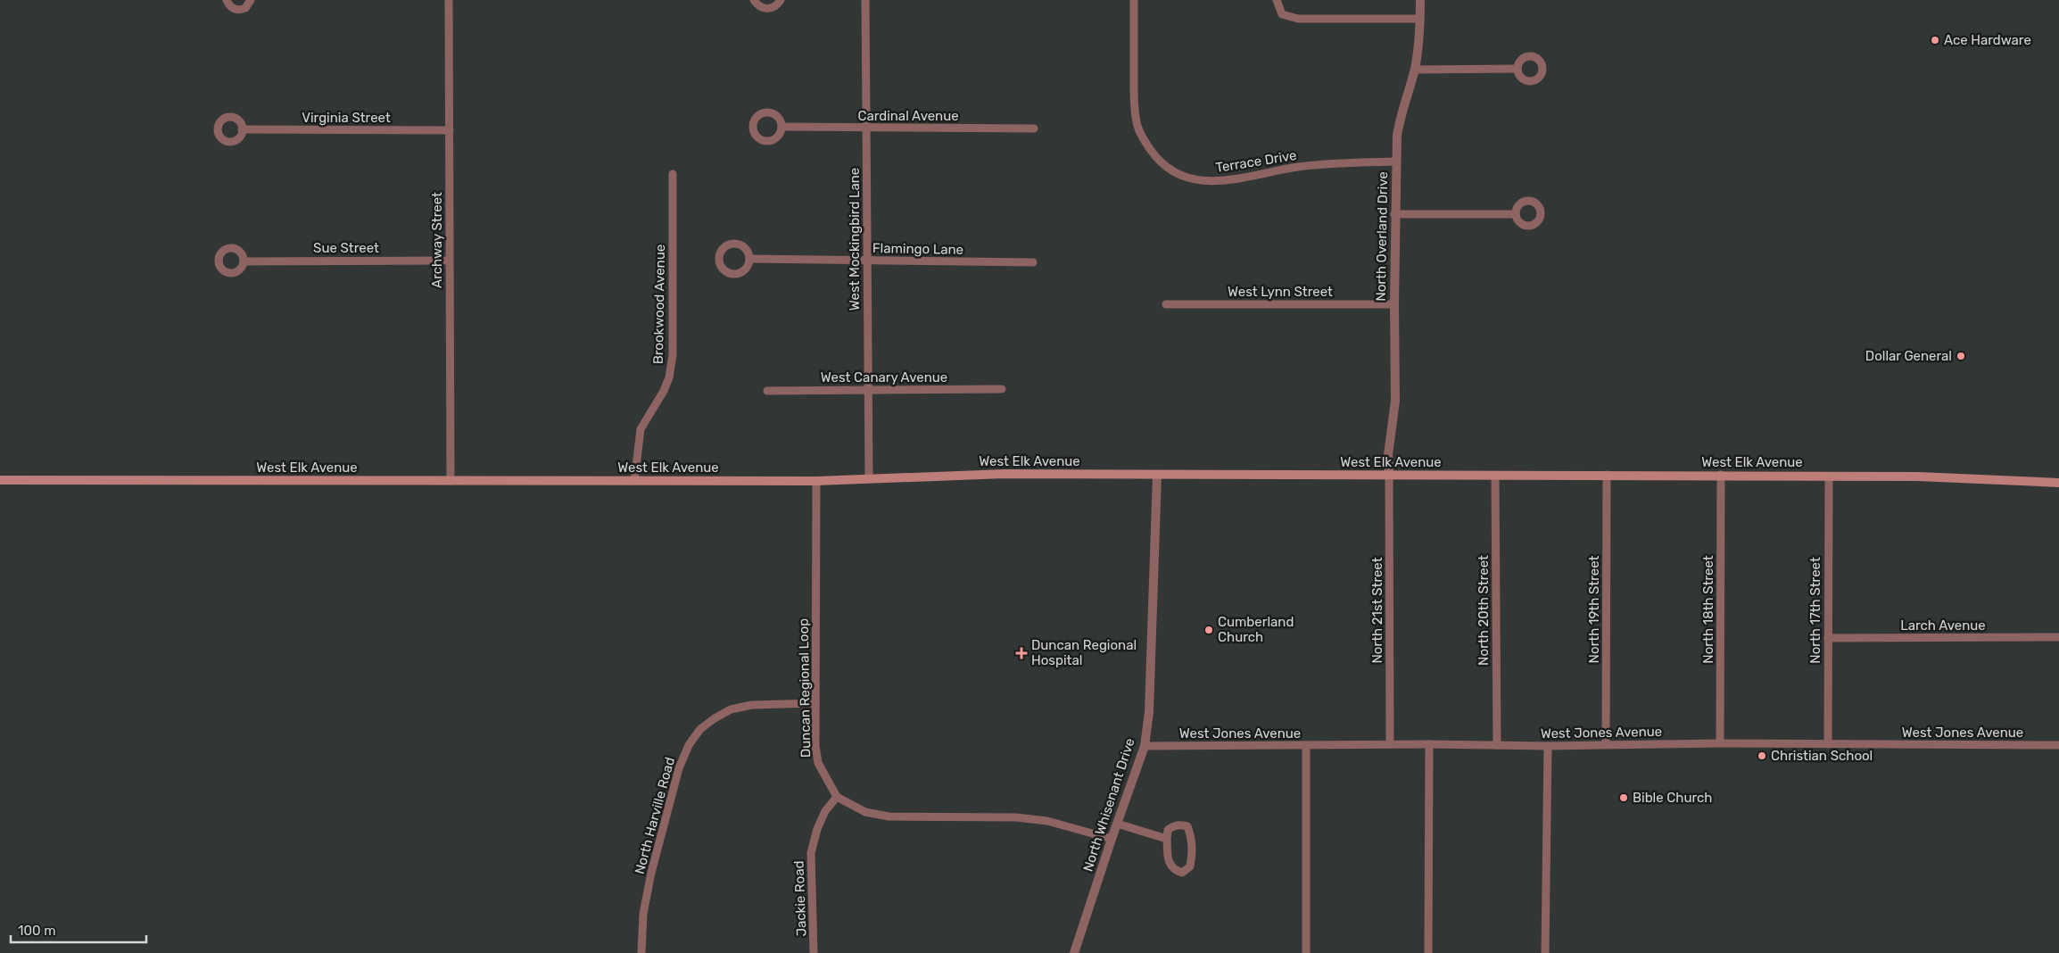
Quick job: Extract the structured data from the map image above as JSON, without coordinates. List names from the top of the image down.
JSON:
{
  "streets": {
    "main road": ["West Elk Avenue"],
    "street": [
      "Cardinal Avenue",
      "Virginia Street",
      "Terrace Drive",
      "North Overland Drive",
      "West Mockingbird Lane",
      "Archway Street",
      "Sue Street",
      "Flamingo Lane",
      "West Lynn Street",
      "Brookwood Avenue",
      "West Canary Avenue",
      "North 19th Street",
      "North 18th Street",
      "North 21st Street",
      "North 20th Street",
      "North 17th Street",
      "Larch Avenue",
      "Duncan Regional Loop",
      "West Jones Avenue",
      "North Whisenant Drive",
      "North Harville Road",
      "Jackie Road"
    ]
  },
  "crossings": [
    ["Cardinal Avenue", "West Mockingbird Lane"],
    ["Virginia Street", "Archway Street"],
    ["Terrace Drive", "North Overland Drive"],
    ["North Overland Drive", "West Lynn Street"],
    ["North Overland Drive", "West Elk Avenue"],
    ["North Overland Drive", "North 21st Street"],
    ["West Mockingbird Lane", "Flamingo Lane"],
    ["West Mockingbird Lane", "West Canary Avenue"],
    ["West Mockingbird Lane", "West Elk Avenue"],
    ["Archway Street", "Sue Street"],
    ["Archway Street", "West Elk Avenue"],
    ["Brookwood Avenue", "West Elk Avenue"],
    ["West Elk Avenue", "North 19th Street"],
    ["West Elk Avenue", "North 18th Street"],
    ["West Elk Avenue", "North 21st Street"],
    ["West Elk Avenue", "North 20th Street"],
    ["West Elk Avenue", "North 17th Street"],
    ["West Elk Avenue", "Duncan Regional Loop"],
    ["West Elk Avenue", "North Whisenant Drive"],
    ["North 19th Street", "West Jones Avenue"],
    ["North 18th Street", "West Jones Avenue"],
    ["North 21st Street", "West Jones Avenue"],
    ["North 20th Street", "West Jones Avenue"],
    ["North 17th Street", "Larch Avenue"],
    ["North 17th Street", "West Jones Avenue"],
    ["Duncan Regional Loop", "North Harville Road"],
    ["Duncan Regional Loop", "Jackie Road"],
    ["West Jones Avenue", "North Whisenant Drive"]
  ],
  "places": {
    "other": [
      "Ace Hardware",
      "Dollar General",
      "Cumberland Church",
      "Christian School",
      "Bible Church"
    ],
    "health": ["Duncan Regional Hospital"]
  },
  "scale_bar": "100 m"
}
